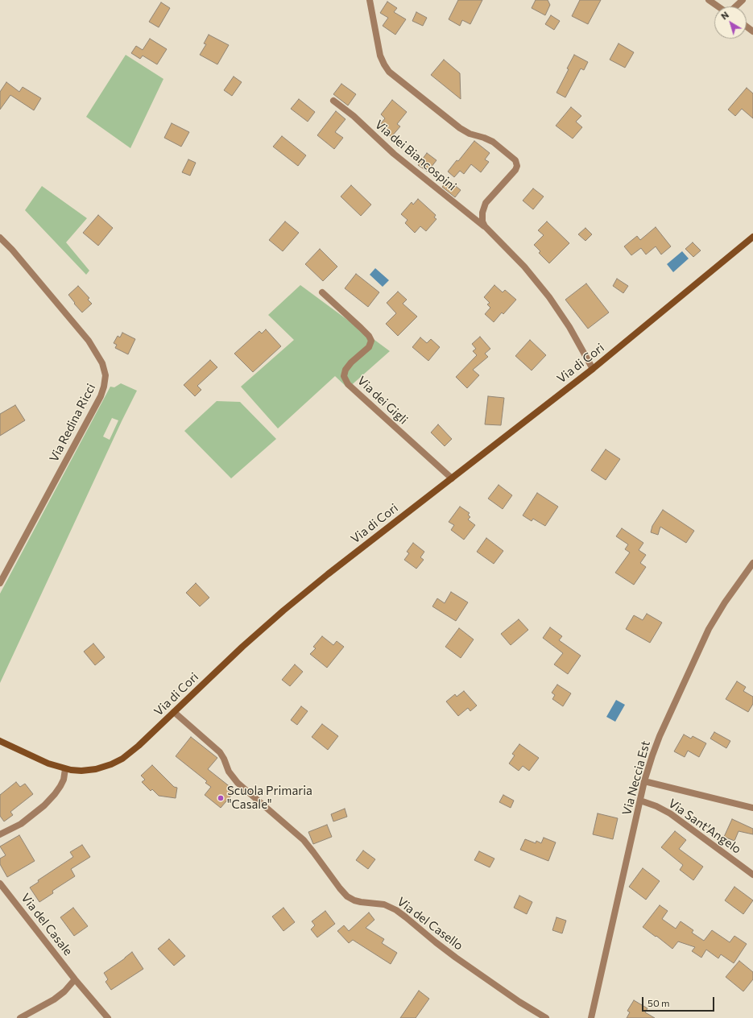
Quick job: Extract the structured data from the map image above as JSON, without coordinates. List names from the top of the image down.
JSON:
{
  "streets": {
    "main road": ["Via di Cori"],
    "street": [
      "Via dei Biancospini",
      "Via dei Gigli",
      "Via Redina Ricci",
      "Via Neccia Est",
      "Via Sant'Angelo",
      "Via del Casello",
      "Via del Casale"
    ]
  },
  "crossings": [
    ["Via dei Biancospini", "Via di Cori"],
    ["Via di Cori", "Via dei Gigli"],
    ["Via di Cori", "Via del Casello"],
    ["Via Neccia Est", "Via Sant'Angelo"]
  ],
  "places": ["Scuola Primaria \"Casale\""],
  "scale_bar": "50 m",
  "north": "top left"
}
